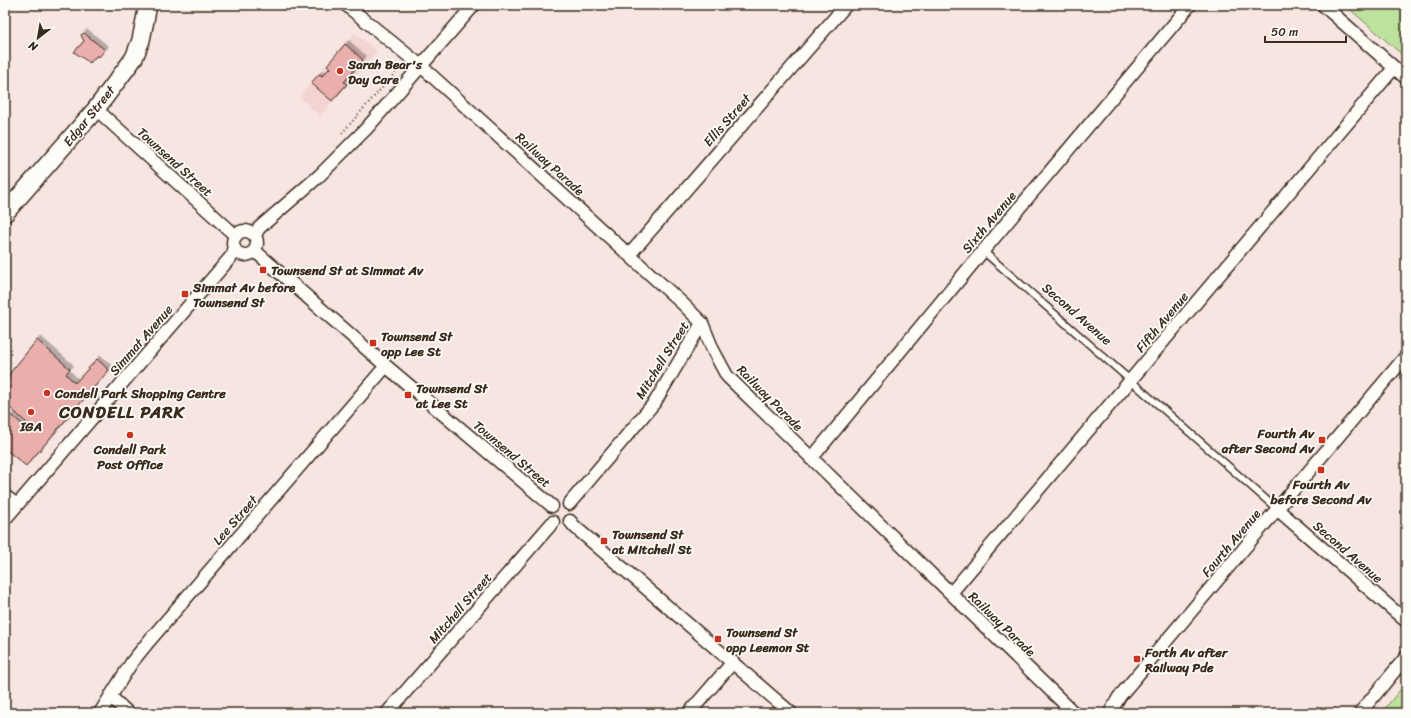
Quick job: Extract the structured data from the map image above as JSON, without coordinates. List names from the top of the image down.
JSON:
{
  "streets": {
    "main road": ["Edgar Street"],
    "street": [
      "Ellis Street",
      "Townsend Street",
      "Railway Parade",
      "Sixth Avenue",
      "Second Avenue",
      "Fifth Avenue",
      "Simmat Avenue",
      "Mitchell Street",
      "Lee Street",
      "Fourth Avenue"
    ]
  },
  "crossings": [
    ["Edgar Street", "Townsend Street"],
    ["Ellis Street", "Railway Parade"],
    ["Townsend Street", "Simmat Avenue"],
    ["Townsend Street", "Mitchell Street"],
    ["Townsend Street", "Lee Street"],
    ["Railway Parade", "Sixth Avenue"],
    ["Railway Parade", "Fifth Avenue"],
    ["Railway Parade", "Mitchell Street"],
    ["Sixth Avenue", "Second Avenue"],
    ["Second Avenue", "Fifth Avenue"],
    ["Second Avenue", "Fourth Avenue"]
  ],
  "districts": ["CONDELL PARK"],
  "places": {
    "other": [
      "Sarah Bear's Day Care",
      "Condell Park Shopping Centre",
      "IGA",
      "Condell Park Post Office"
    ],
    "transit": [
      "Townsend St at Simmat Av",
      "Simmat Av before Townsend St",
      "Townsend St opp Lee St",
      "Townsend St at Lee St",
      "Fourth Av after Second Av",
      "Fourth Av before Second Av",
      "Townsend St at Mitchell St",
      "Townsend St opp Leemon St",
      "Forth Av after Railway Pde"
    ]
  },
  "scale_bar": "50 m",
  "north": "bottom left"
}
